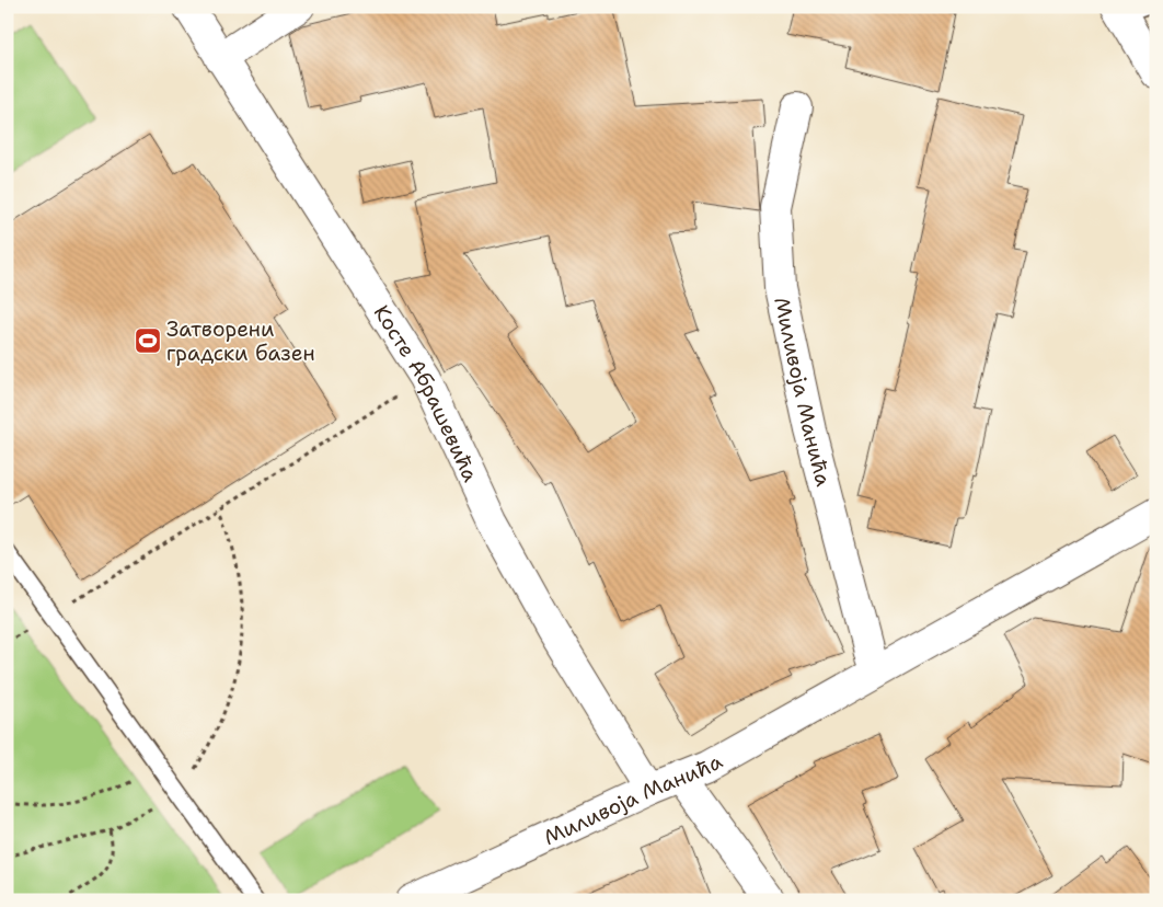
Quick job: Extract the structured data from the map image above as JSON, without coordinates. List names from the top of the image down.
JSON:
{
  "streets": {
    "street": ["Миливоја Манића", "Косте Абрашевића"]
  },
  "crossings": [
    ["Миливоја Манића", "Косте Абрашевића"]
  ],
  "places": {
    "sports": ["Затворени градски базен"]
  }
}
